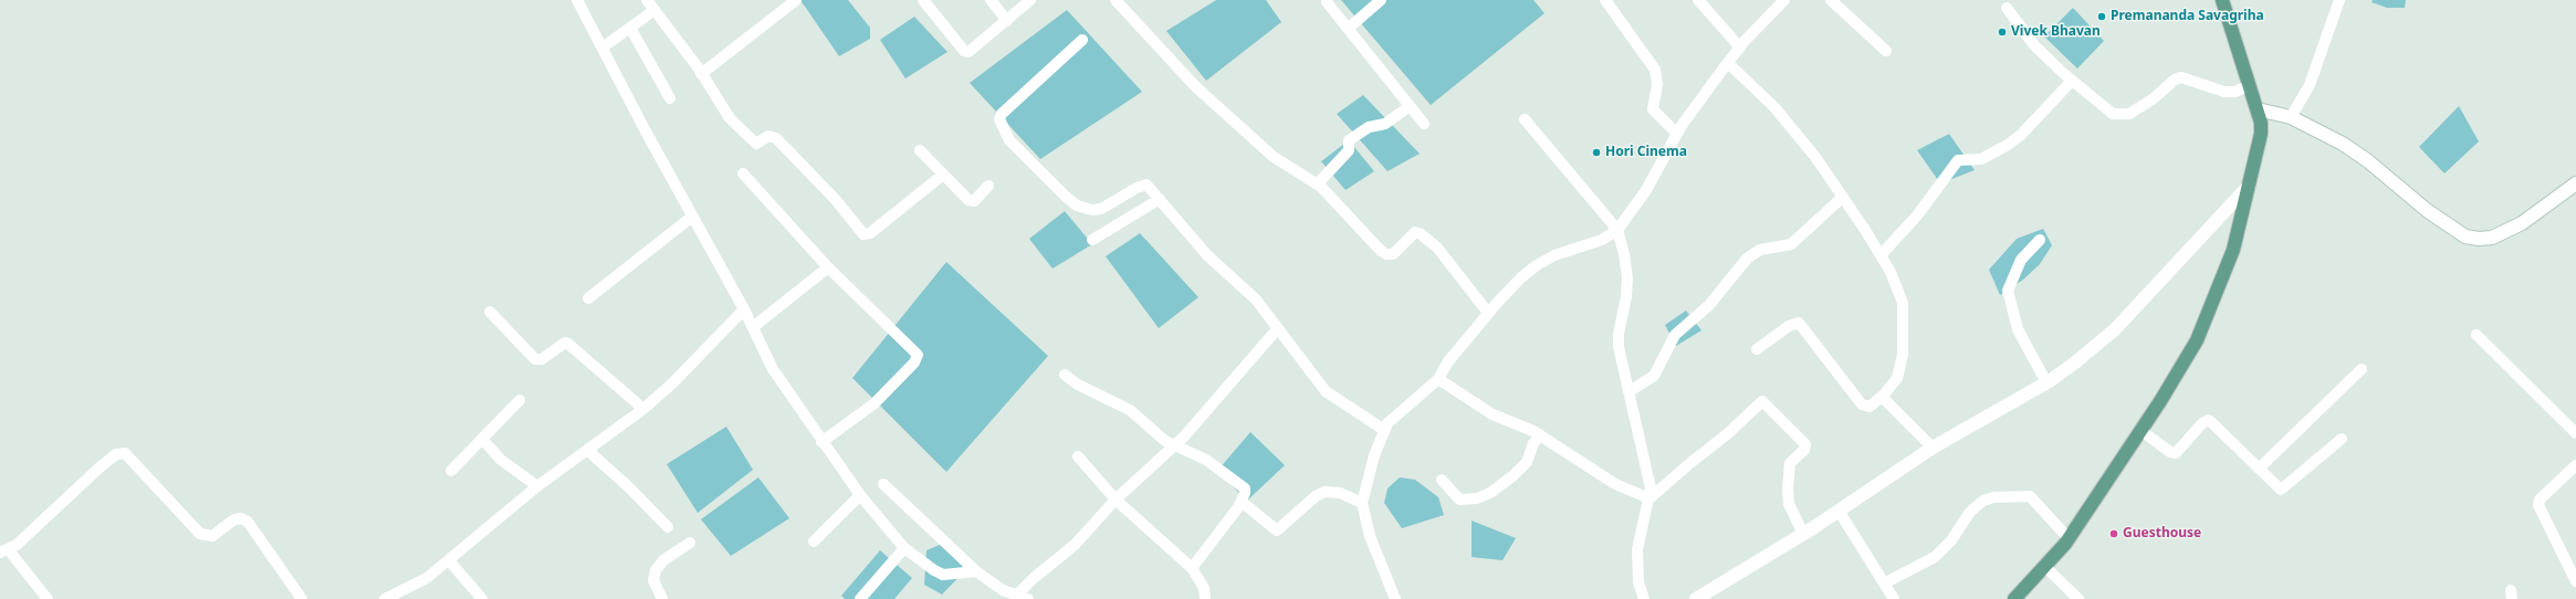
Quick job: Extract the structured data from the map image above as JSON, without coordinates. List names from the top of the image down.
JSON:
{
  "places": [
    "Premananda Savagriha",
    "Vivek Bhavan",
    "Hori Cinema",
    "Guesthouse"
  ]
}
